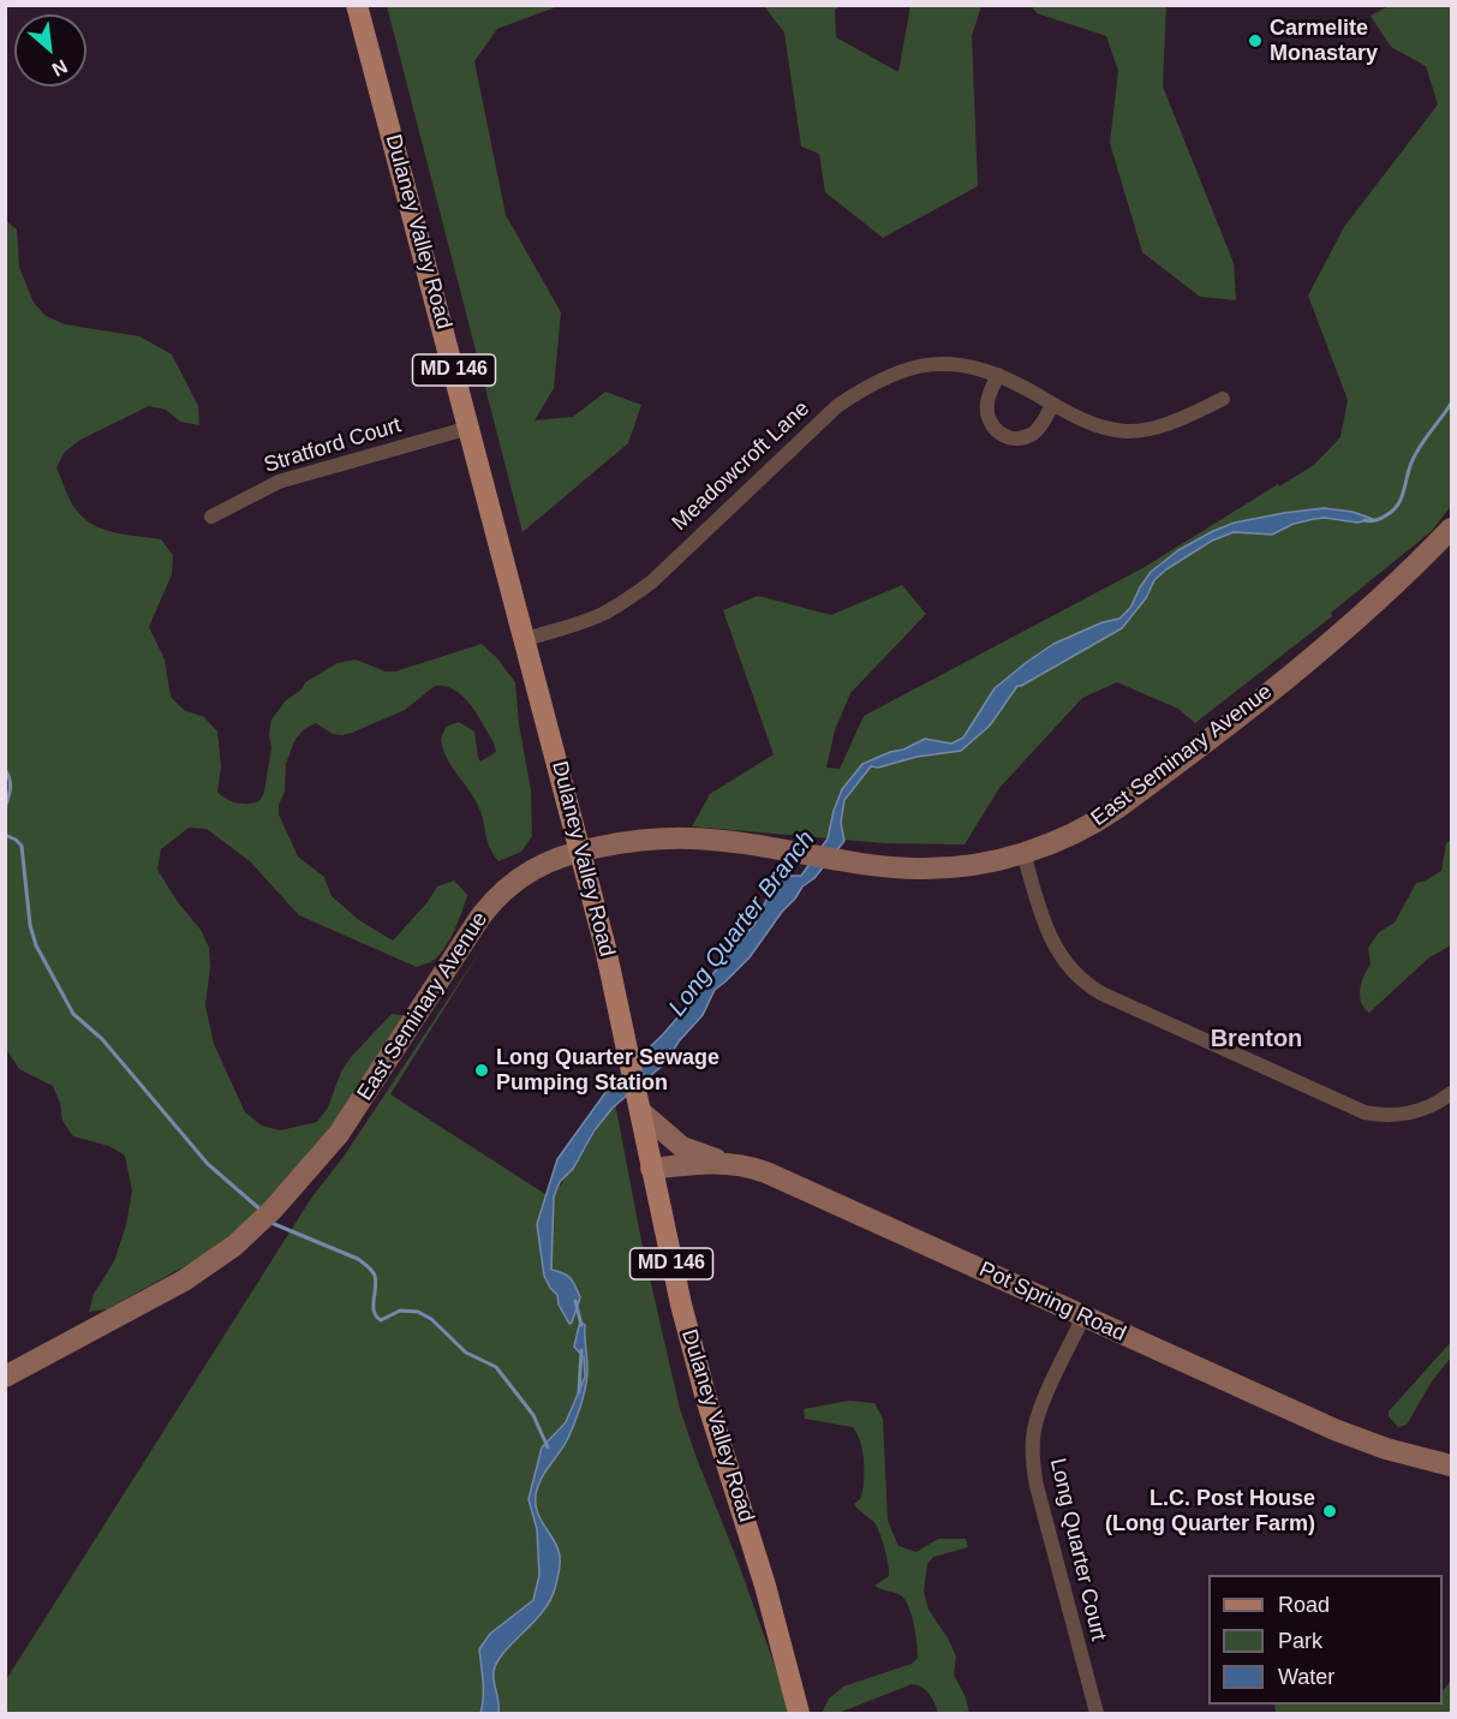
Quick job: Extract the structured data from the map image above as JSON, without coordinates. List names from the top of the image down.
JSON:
{
  "streets": {
    "main road": ["Dulaney Valley Road", "MD 146"],
    "street": [
      "Stratford Court",
      "Meadowcroft Lane",
      "East Seminary Avenue",
      "Pot Spring Road",
      "Long Quarter Court"
    ]
  },
  "crossings": [
    ["Dulaney Valley Road", "Stratford Court"],
    ["Dulaney Valley Road", "Meadowcroft Lane"],
    ["Dulaney Valley Road", "East Seminary Avenue"],
    ["Dulaney Valley Road", "Pot Spring Road"],
    ["Pot Spring Road", "Long Quarter Court"]
  ],
  "districts": ["Brenton"],
  "water": ["Long Quarter Branch"],
  "places": ["Carmelite Monastary", "Long Quarter Sewage Pumping Station", "L.C. Post House (Long Quarter Farm)"],
  "legend": ["Road", "Park", "Water"],
  "north": "bottom right"
}
